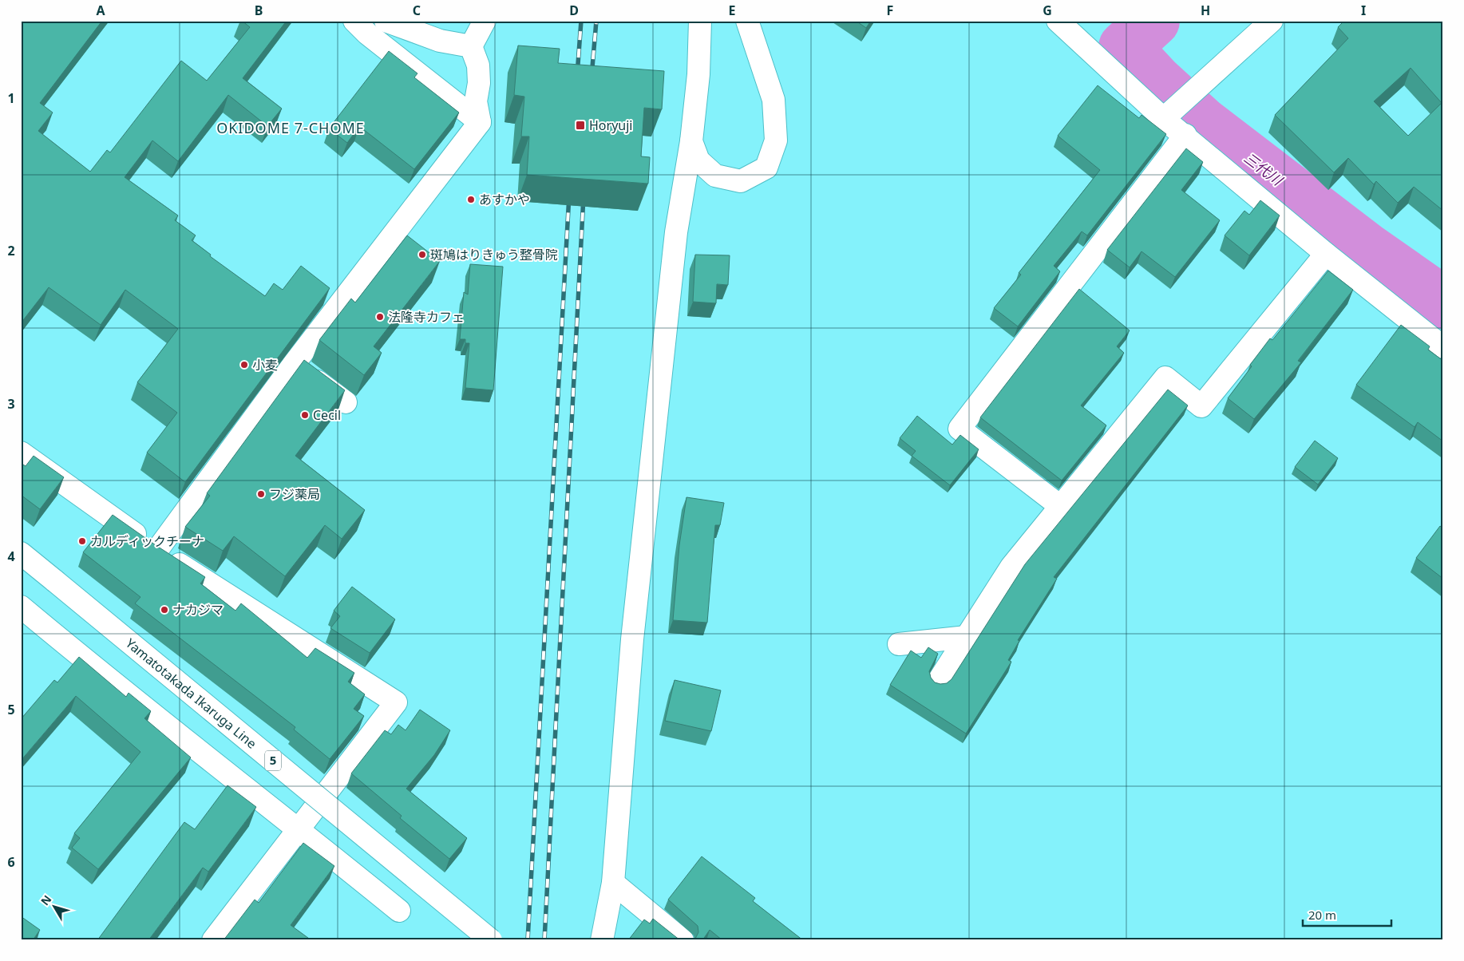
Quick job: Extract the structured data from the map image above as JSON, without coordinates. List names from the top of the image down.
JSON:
{
  "streets": {
    "street": ["Yamatotakada Ikaruga Line", "5"]
  },
  "districts": ["OKIDOME 7-CHOME"],
  "water": ["三代川"],
  "places": {
    "transit": ["Horyuji"],
    "other": [
      "あすかや",
      "斑鳩はりきゅう整骨院",
      "法隆寺カフェ",
      "小麦",
      "Cecil",
      "フジ薬局",
      "カルディックチーナ",
      "ナカジマ"
    ]
  },
  "scale_bar": "20 m",
  "north": "top left",
  "grid": {
    "columns": [
      "A",
      "B",
      "C",
      "D",
      "E",
      "F",
      "G",
      "H",
      "I"
    ],
    "rows": [
      "1",
      "2",
      "3",
      "4",
      "5",
      "6"
    ]
  }
}
